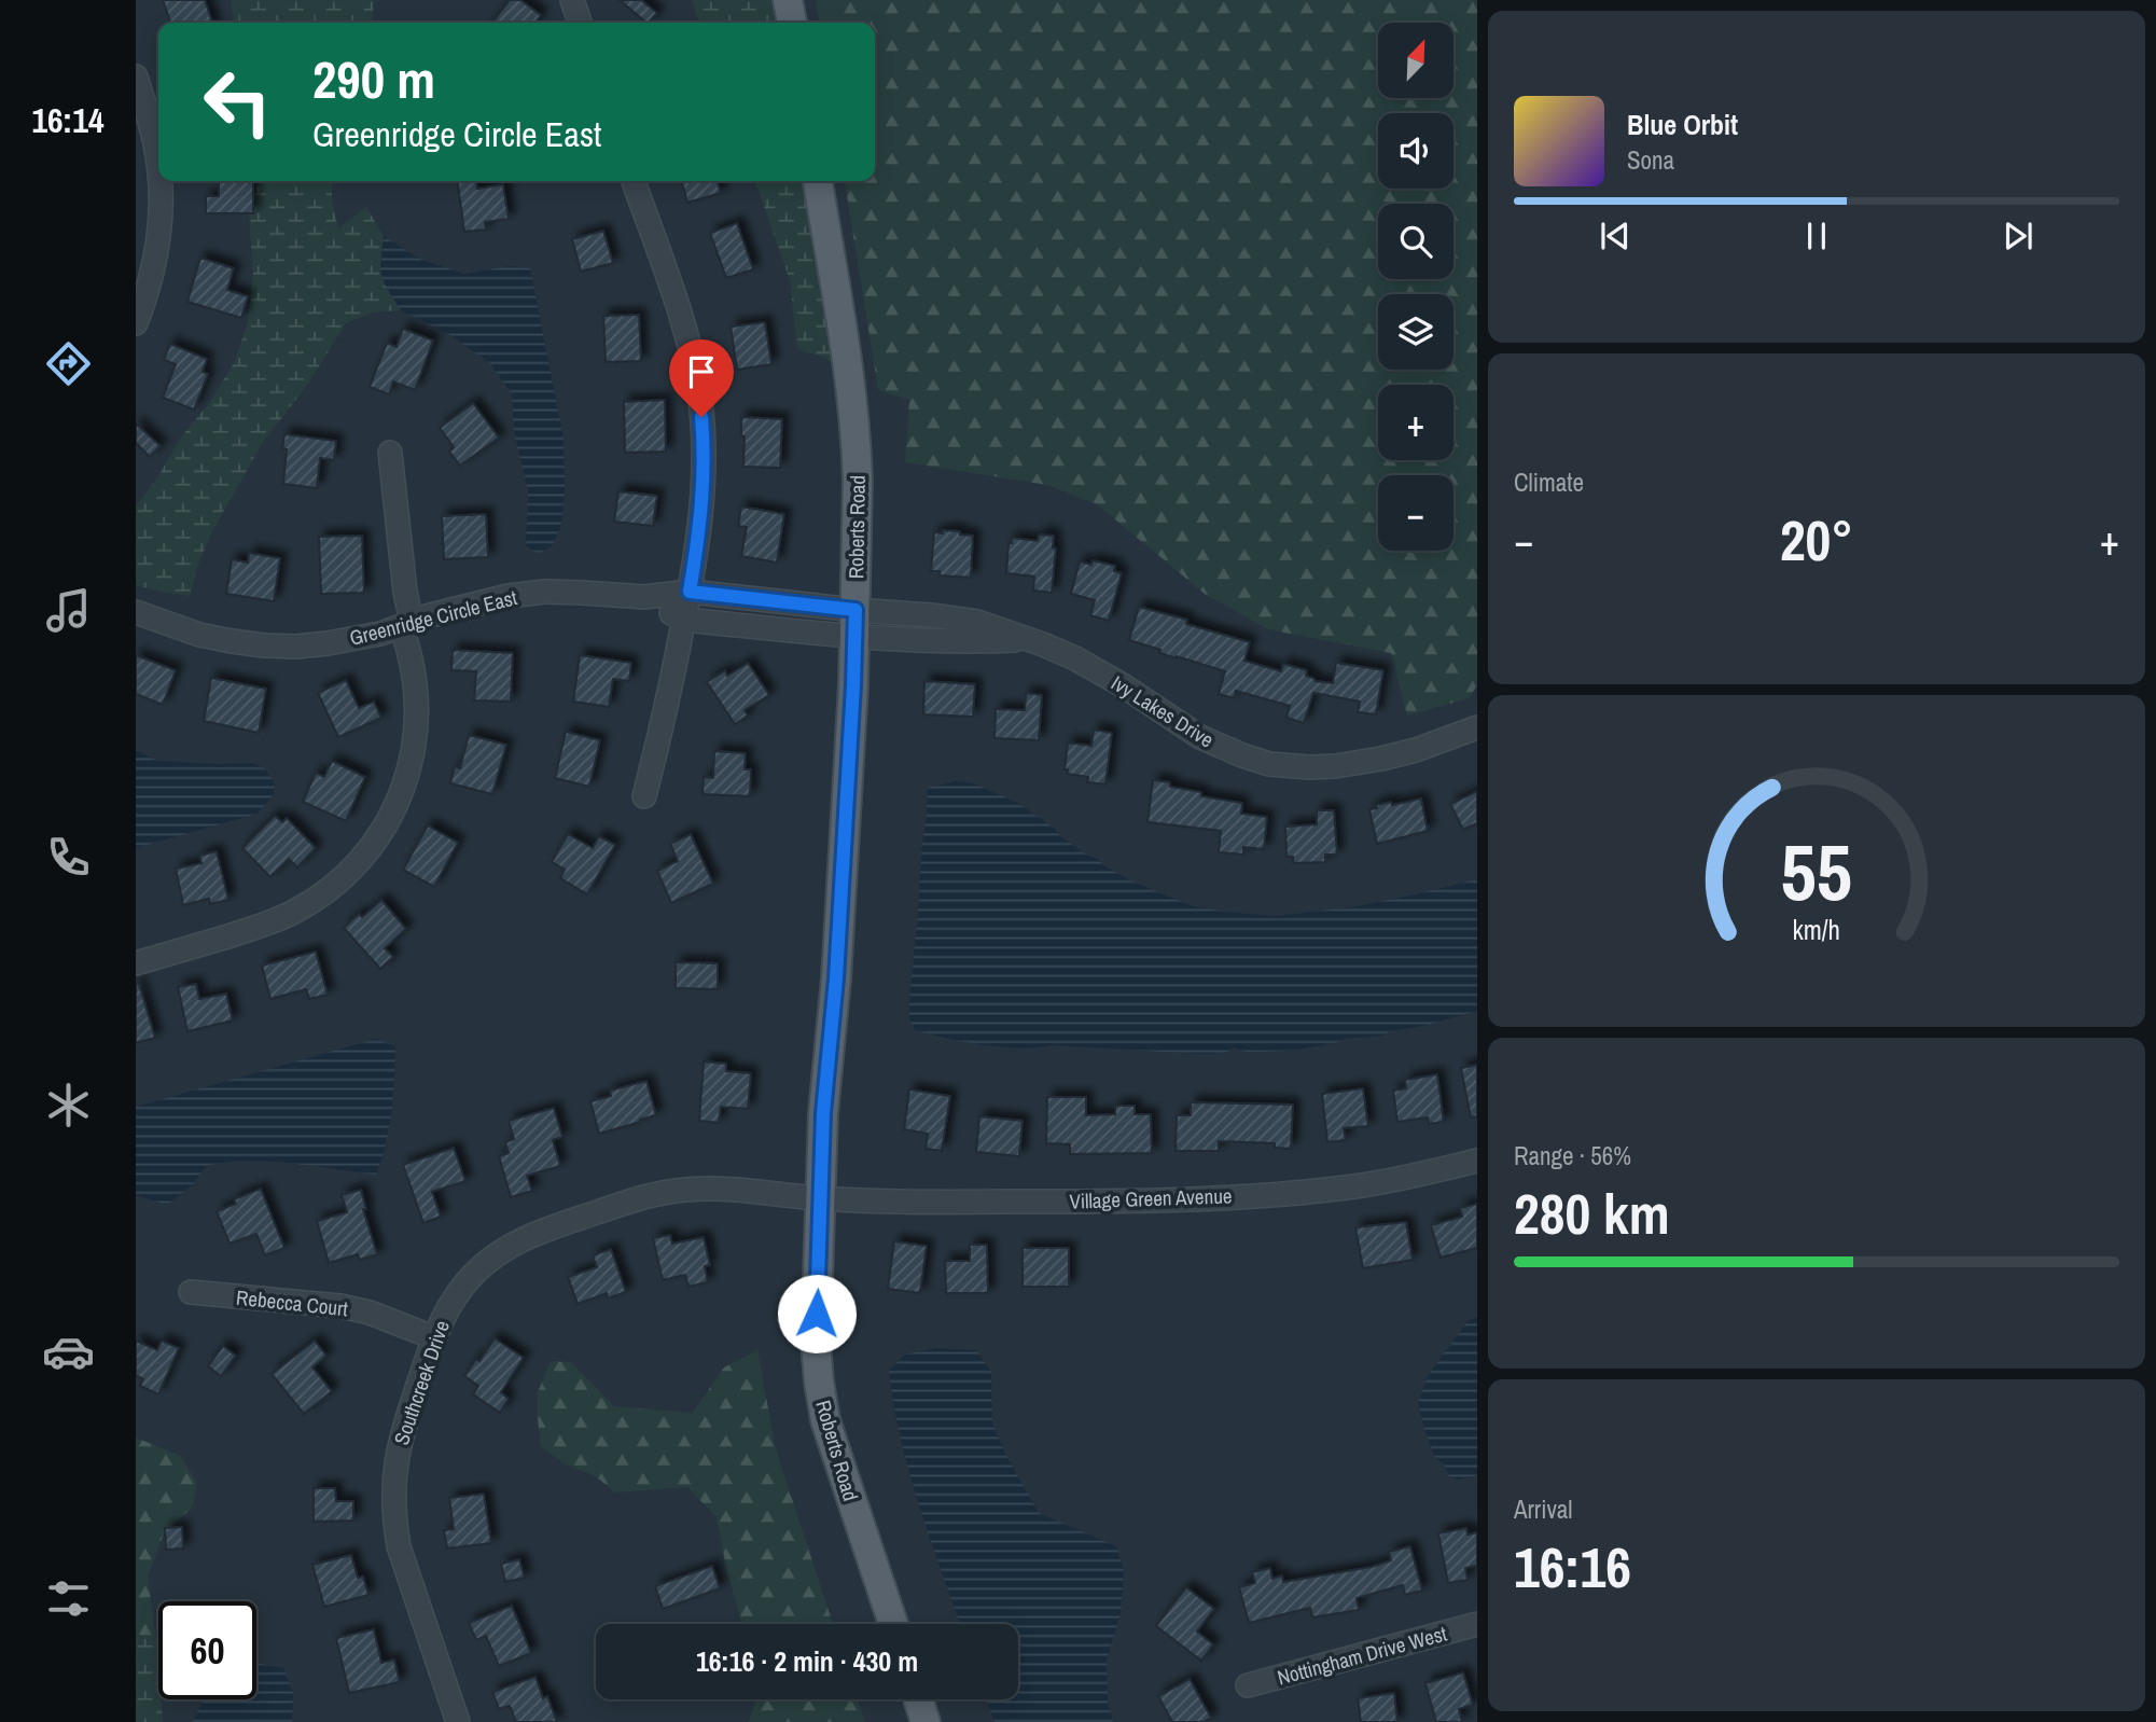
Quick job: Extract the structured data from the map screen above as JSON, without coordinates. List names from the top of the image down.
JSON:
{
  "streets": {
    "main road": ["Roberts Road"],
    "street": [
      "Greenridge Circle East",
      "Ivy Lakes Drive",
      "Village Green Avenue",
      "Rebecca Court",
      "Southcreek Drive",
      "Nottingham Drive West"
    ]
  },
  "crossings": [
    ["Roberts Road", "Greenridge Circle East"],
    ["Roberts Road", "Ivy Lakes Drive"],
    ["Roberts Road", "Village Green Avenue"],
    ["Roberts Road", "Southcreek Drive"],
    ["Greenridge Circle East", "Ivy Lakes Drive"],
    ["Village Green Avenue", "Southcreek Drive"],
    ["Rebecca Court", "Southcreek Drive"]
  ],
  "north": "top right",
  "page": {
    "tabs": "16:14",
    "map_buttons": ["+", "−"],
    "turn": ["290 m", "Greenridge Circle East"],
    "song": ["Blue Orbit", "Sona"],
    "tile": [
      "Climate",
      ["Range · 56%", "280 km"],
      ["Arrival", "16:16"]
    ],
    "heat": ["−", "20°", "+"],
    "limit": "60",
    "trip": "16:16 · 2 min · 430 m",
    "gauge": ["55", "km/h"]
  }
}
